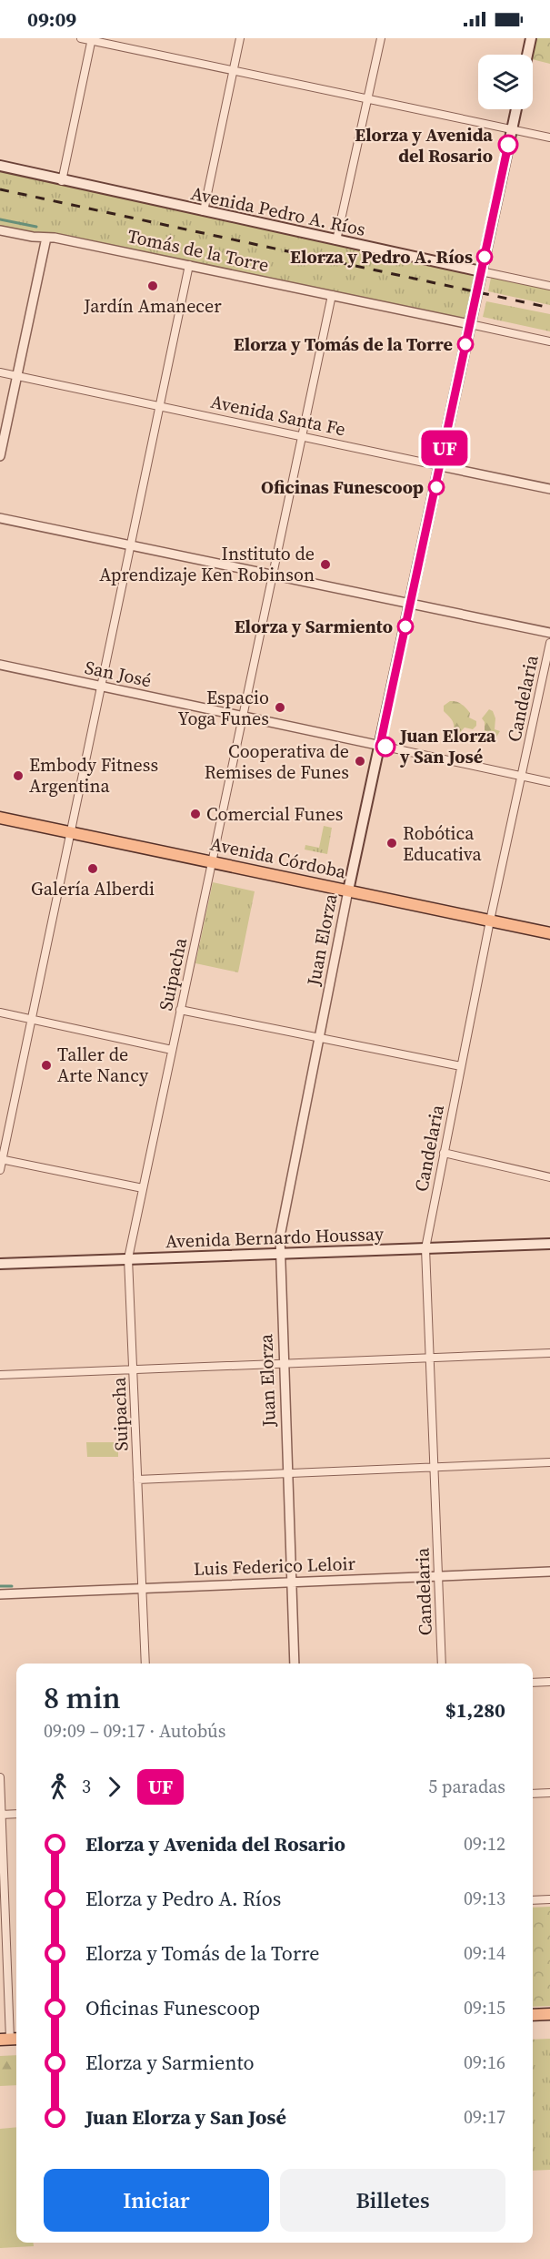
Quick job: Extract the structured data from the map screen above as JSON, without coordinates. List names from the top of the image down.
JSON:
{
  "streets": {
    "main road": [
      "Avenida Pedro A. Ríos",
      "Avenida Córdoba",
      "Juan Elorza",
      "Avenida Bernardo Houssay"
    ],
    "street": [
      "Tomás de la Torre",
      "Avenida Santa Fe",
      "San José",
      "Candelaria",
      "Suipacha",
      "Luis Federico Leloir"
    ]
  },
  "crossings": [
    ["Avenida Pedro A. Ríos", "Juan Elorza"],
    ["Tomás de la Torre", "Juan Elorza"],
    ["Tomás de la Torre", "Suipacha"],
    ["Avenida Santa Fe", "Juan Elorza"],
    ["Avenida Santa Fe", "Suipacha"],
    ["San José", "Candelaria"],
    ["San José", "Juan Elorza"],
    ["San José", "Suipacha"],
    ["Candelaria", "Avenida Córdoba"],
    ["Candelaria", "Avenida Bernardo Houssay"],
    ["Candelaria", "Luis Federico Leloir"],
    ["Avenida Córdoba", "Juan Elorza"],
    ["Avenida Córdoba", "Suipacha"],
    ["Juan Elorza", "Avenida Bernardo Houssay"],
    ["Juan Elorza", "Luis Federico Leloir"],
    ["Suipacha", "Avenida Bernardo Houssay"],
    ["Suipacha", "Luis Federico Leloir"]
  ],
  "places": [
    "Elorza y Avenida del Rosario",
    "Elorza y Pedro A. Ríos",
    "Jardín Amanecer",
    "Elorza y Tomás de la Torre",
    "Oficinas Funescoop",
    "Instituto de Aprendizaje Ken Robinson",
    "Elorza y Sarmiento",
    "Espacio Yoga Funes",
    "Juan Elorza y San José",
    "Cooperativa de Remises de Funes",
    "Embody Fitness Argentina",
    "Comercial Funes",
    "Robótica Educativa",
    "Galería Alberdi",
    "Taller de Arte Nancy"
  ],
  "lines": ["bus line UF"],
  "page": {
    "status": "09:09",
    "on_map": "UF",
    "heading": ["8 min", "09:09 – 09:17 · Autobús", "$1,280"],
    "legs": ["3", "UF", "5 paradas"],
    "list": [
      {
        "name": "Elorza y Avenida del Rosario",
        "value": "09:12"
      },
      {
        "name": "Elorza y Pedro A. Ríos",
        "value": "09:13"
      },
      {
        "name": "Elorza y Tomás de la Torre",
        "value": "09:14"
      },
      {
        "name": "Oficinas Funescoop",
        "value": "09:15"
      },
      {
        "name": "Elorza y Sarmiento",
        "value": "09:16"
      },
      {
        "name": "Juan Elorza y San José",
        "value": "09:17"
      }
    ],
    "buttons": ["Iniciar", "Billetes"]
  }
}
